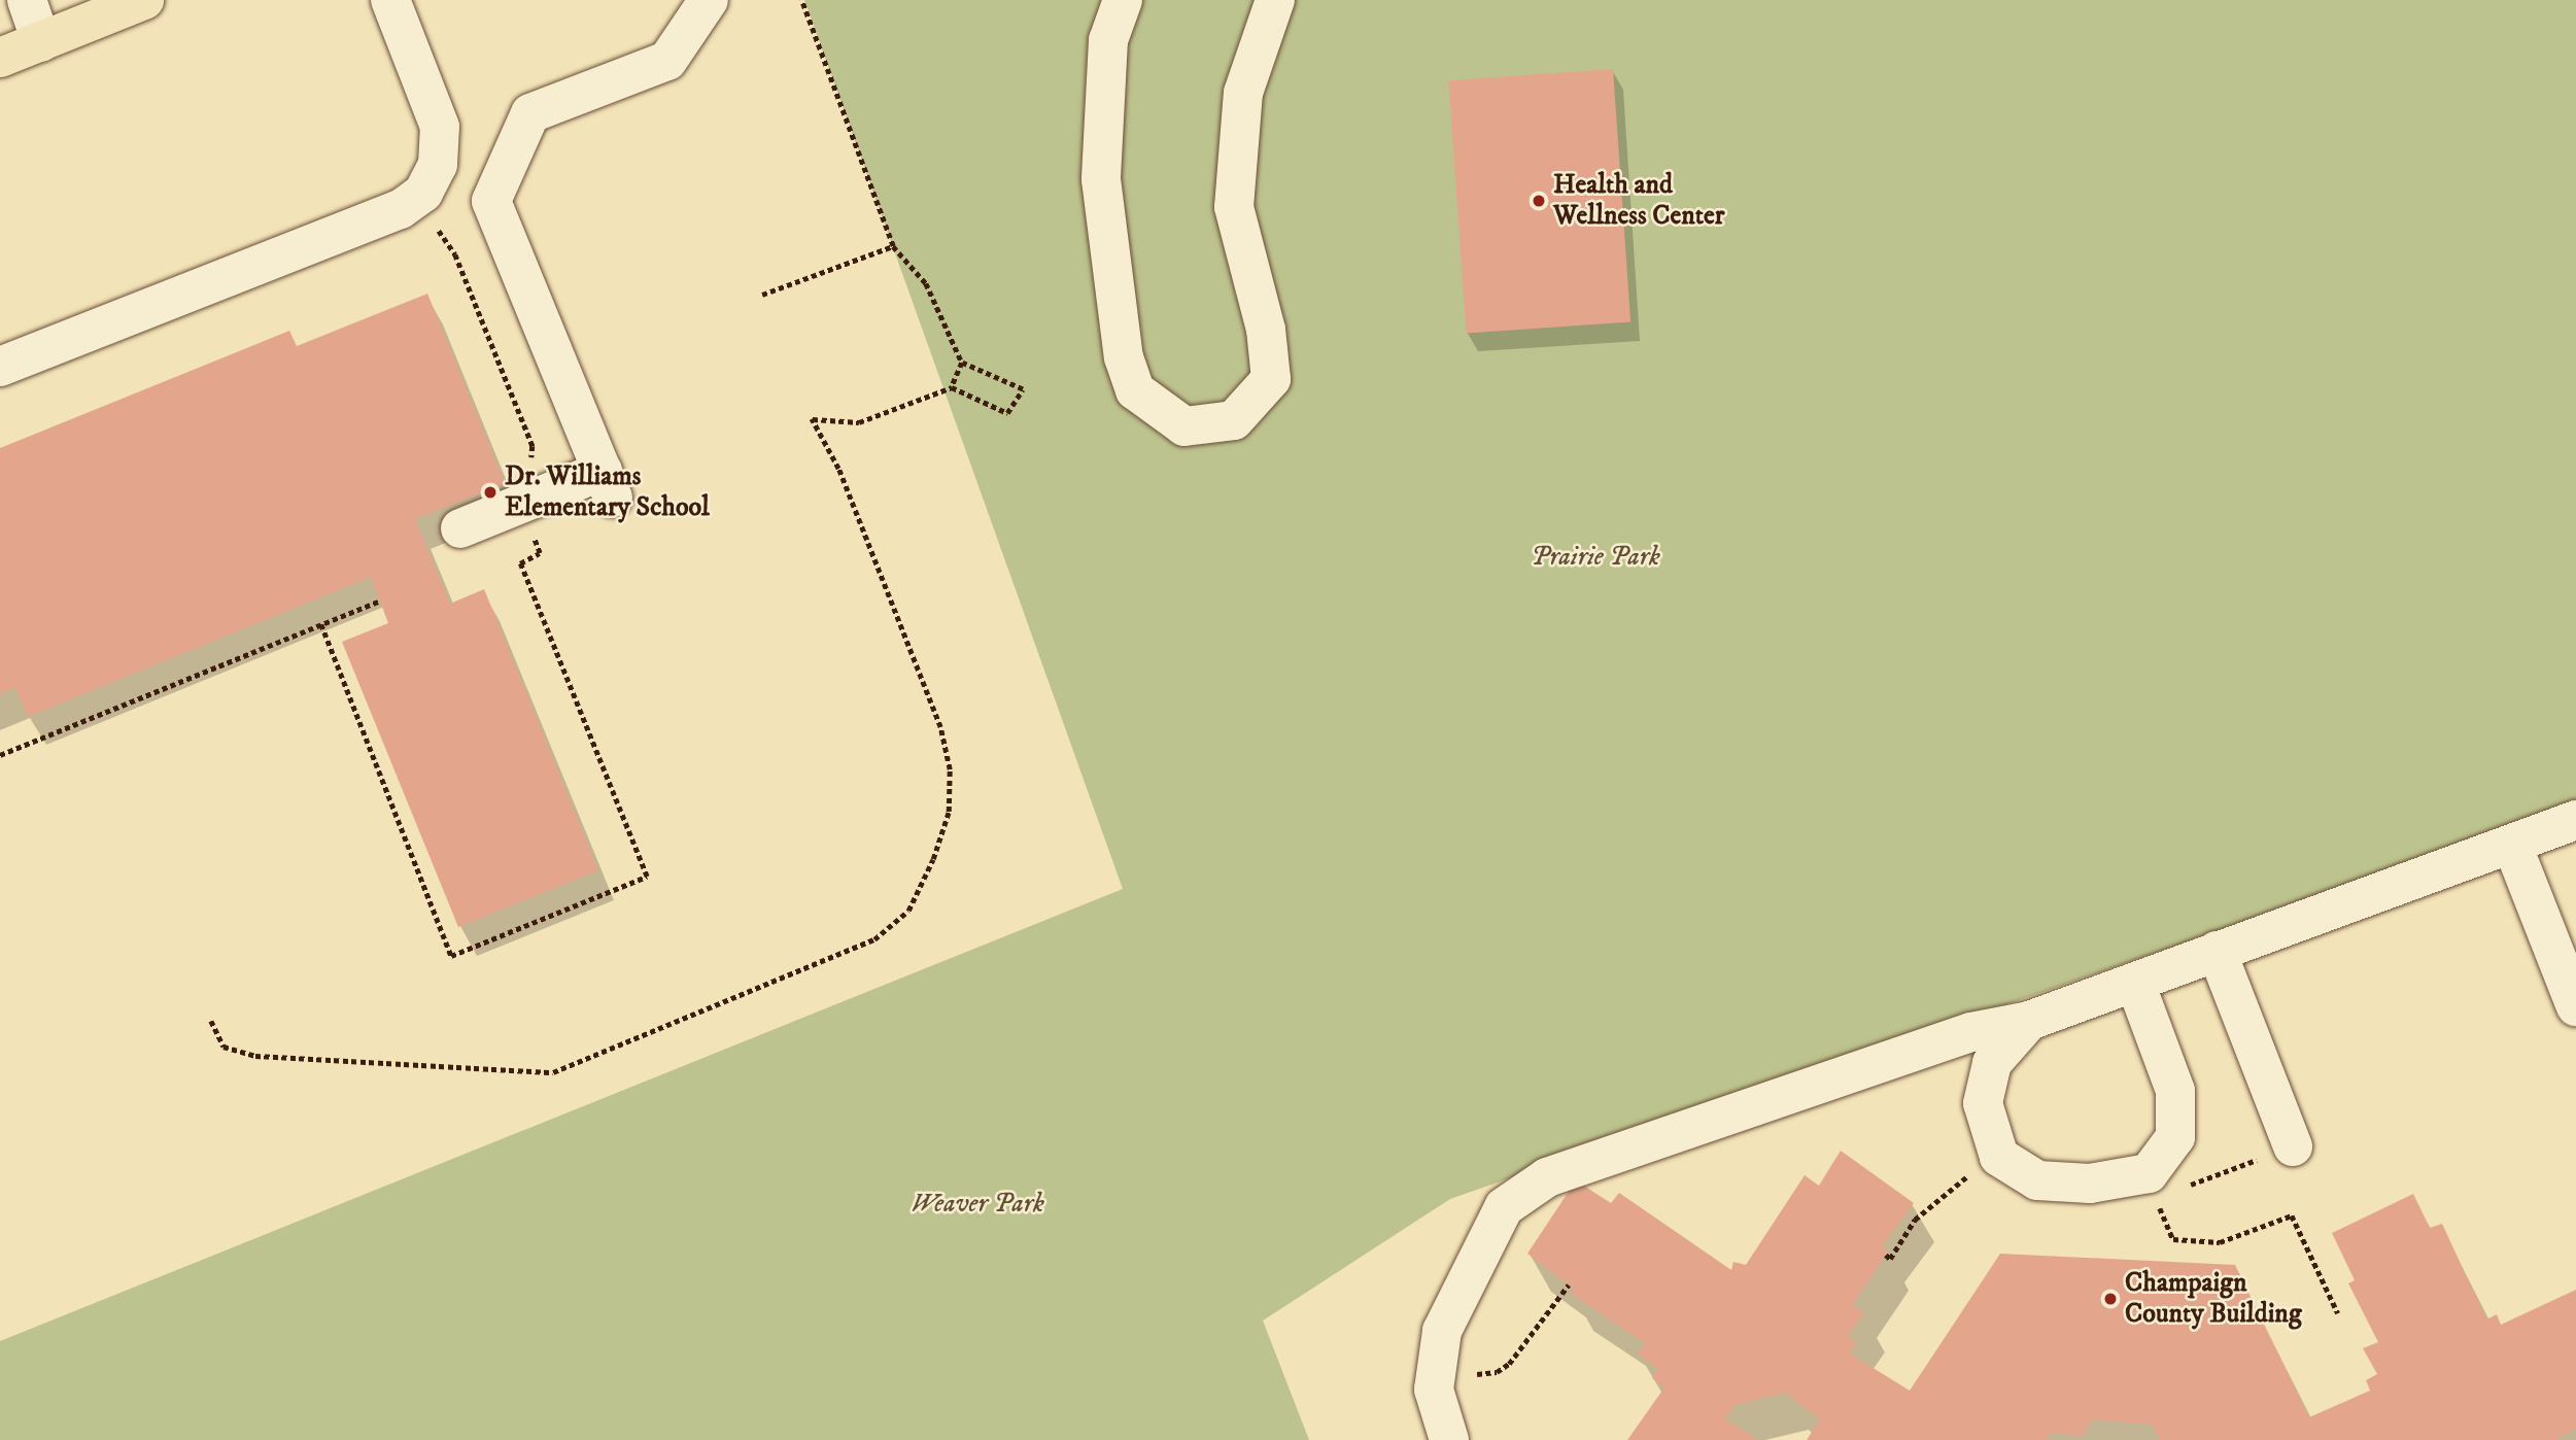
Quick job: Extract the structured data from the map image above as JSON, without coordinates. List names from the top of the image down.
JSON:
{
  "parks": ["Prairie Park", "Weaver Park"],
  "places": ["Health and Wellness Center", "Dr. Williams Elementary School", "Champaign County Building"]
}
